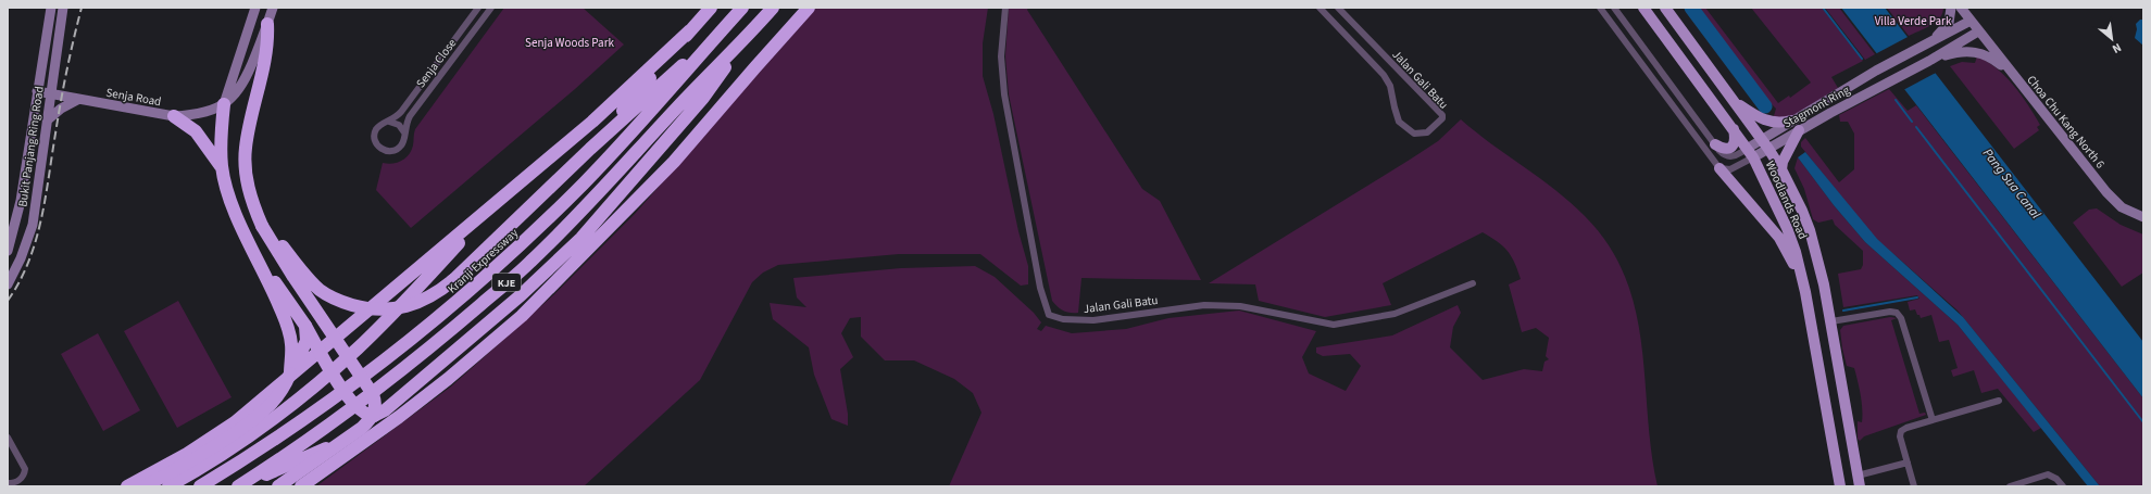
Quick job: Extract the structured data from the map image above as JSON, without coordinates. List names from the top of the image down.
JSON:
{
  "streets": {
    "highway": ["Kranji Expressway", "KJE"],
    "main road": ["Woodlands Road"],
    "street": [
      "Senja Close",
      "Jalan Gali Batu",
      "Senja Road",
      "Stagmont Ring",
      "Choa Chu Kang North 6",
      "Bukit Panjang Ring Road"
    ]
  },
  "crossings": [
    ["Senja Road", "Bukit Panjang Ring Road"],
    ["Stagmont Ring", "Choa Chu Kang North 6"],
    ["Stagmont Ring", "Woodlands Road"]
  ],
  "water": ["Pang Sua Canal"],
  "parks": ["Villa Verde Park", "Senja Woods Park"],
  "north": "bottom right"
}
